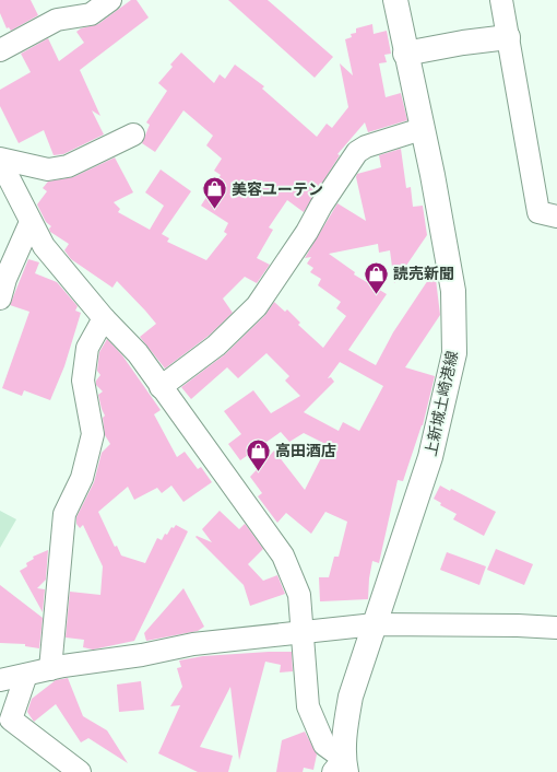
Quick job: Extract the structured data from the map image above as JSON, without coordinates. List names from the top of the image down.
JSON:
{
  "streets": {
    "main road": ["上新城土崎港線"]
  },
  "places": {
    "shop": ["美容ユーテン", "読売新聞", "高田酒店"]
  }
}
